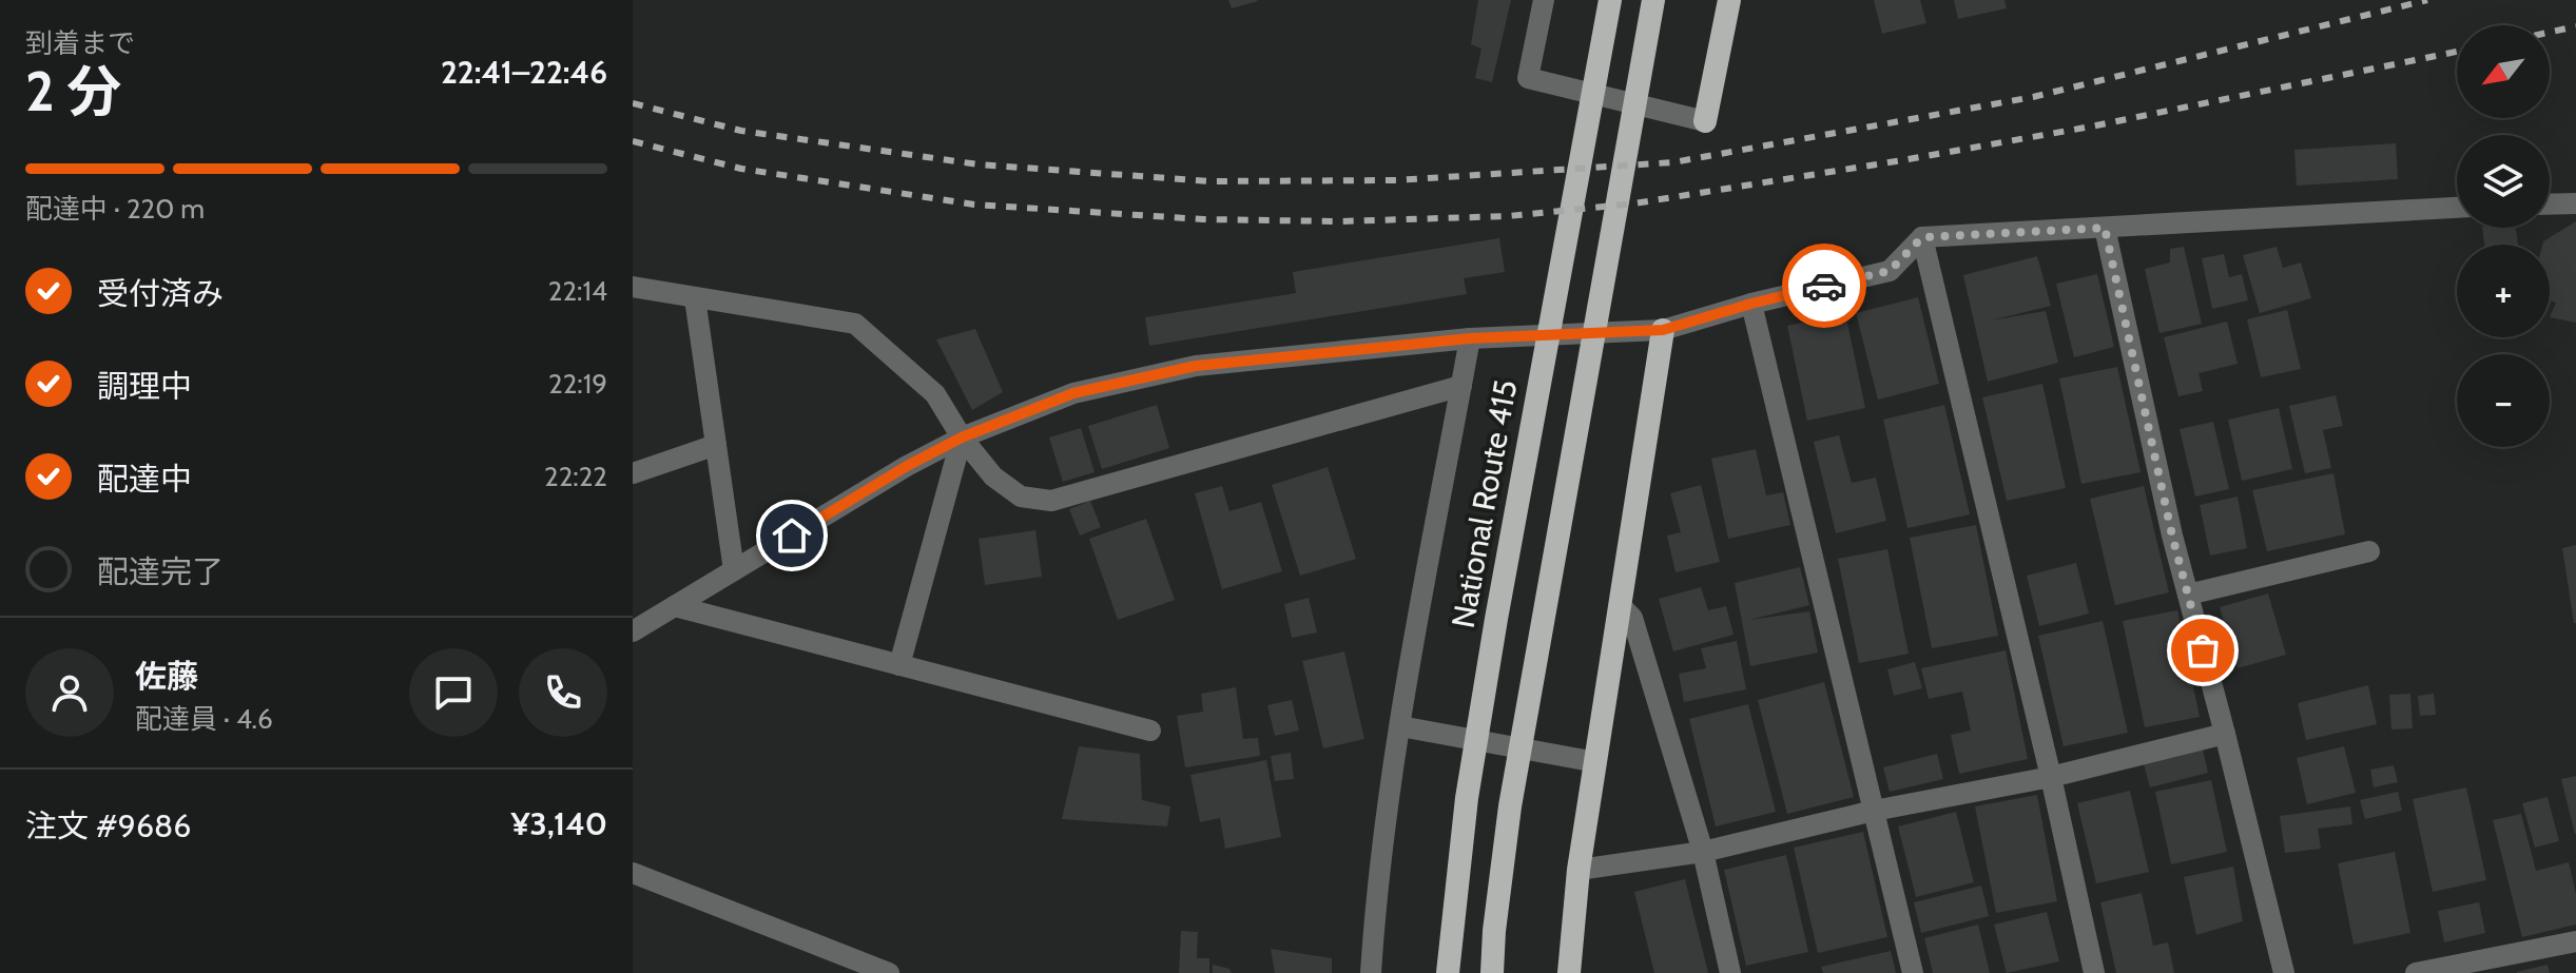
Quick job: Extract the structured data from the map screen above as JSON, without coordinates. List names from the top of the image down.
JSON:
{
  "streets": {
    "highway": ["National Route 415"]
  },
  "north": "bottom left",
  "page": {
    "heading": ["2 分", "到着まで", "22:41–22:46"],
    "panel": [
      "佐藤",
      "配達員 · 4.6",
      "注文 #9686",
      "¥3,140"
    ],
    "map_buttons": ["+", "−"],
    "bar": "配達中 · 220 m",
    "list": [
      ["受付済み", "22:14"],
      ["調理中", "22:19"],
      ["配達中", "22:22"],
      "配達完了"
    ]
  }
}
